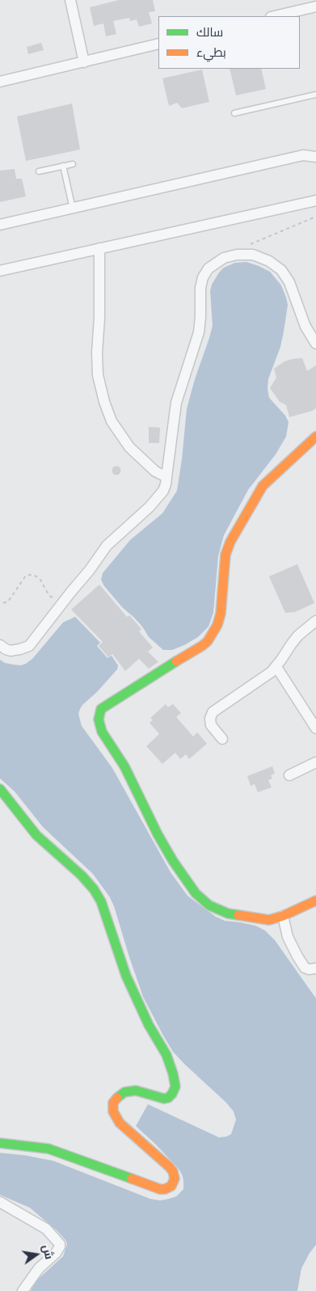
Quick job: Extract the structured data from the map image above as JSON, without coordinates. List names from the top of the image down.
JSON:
{
  "legend": ["سالك", "بطيء"],
  "north": "right"
}
